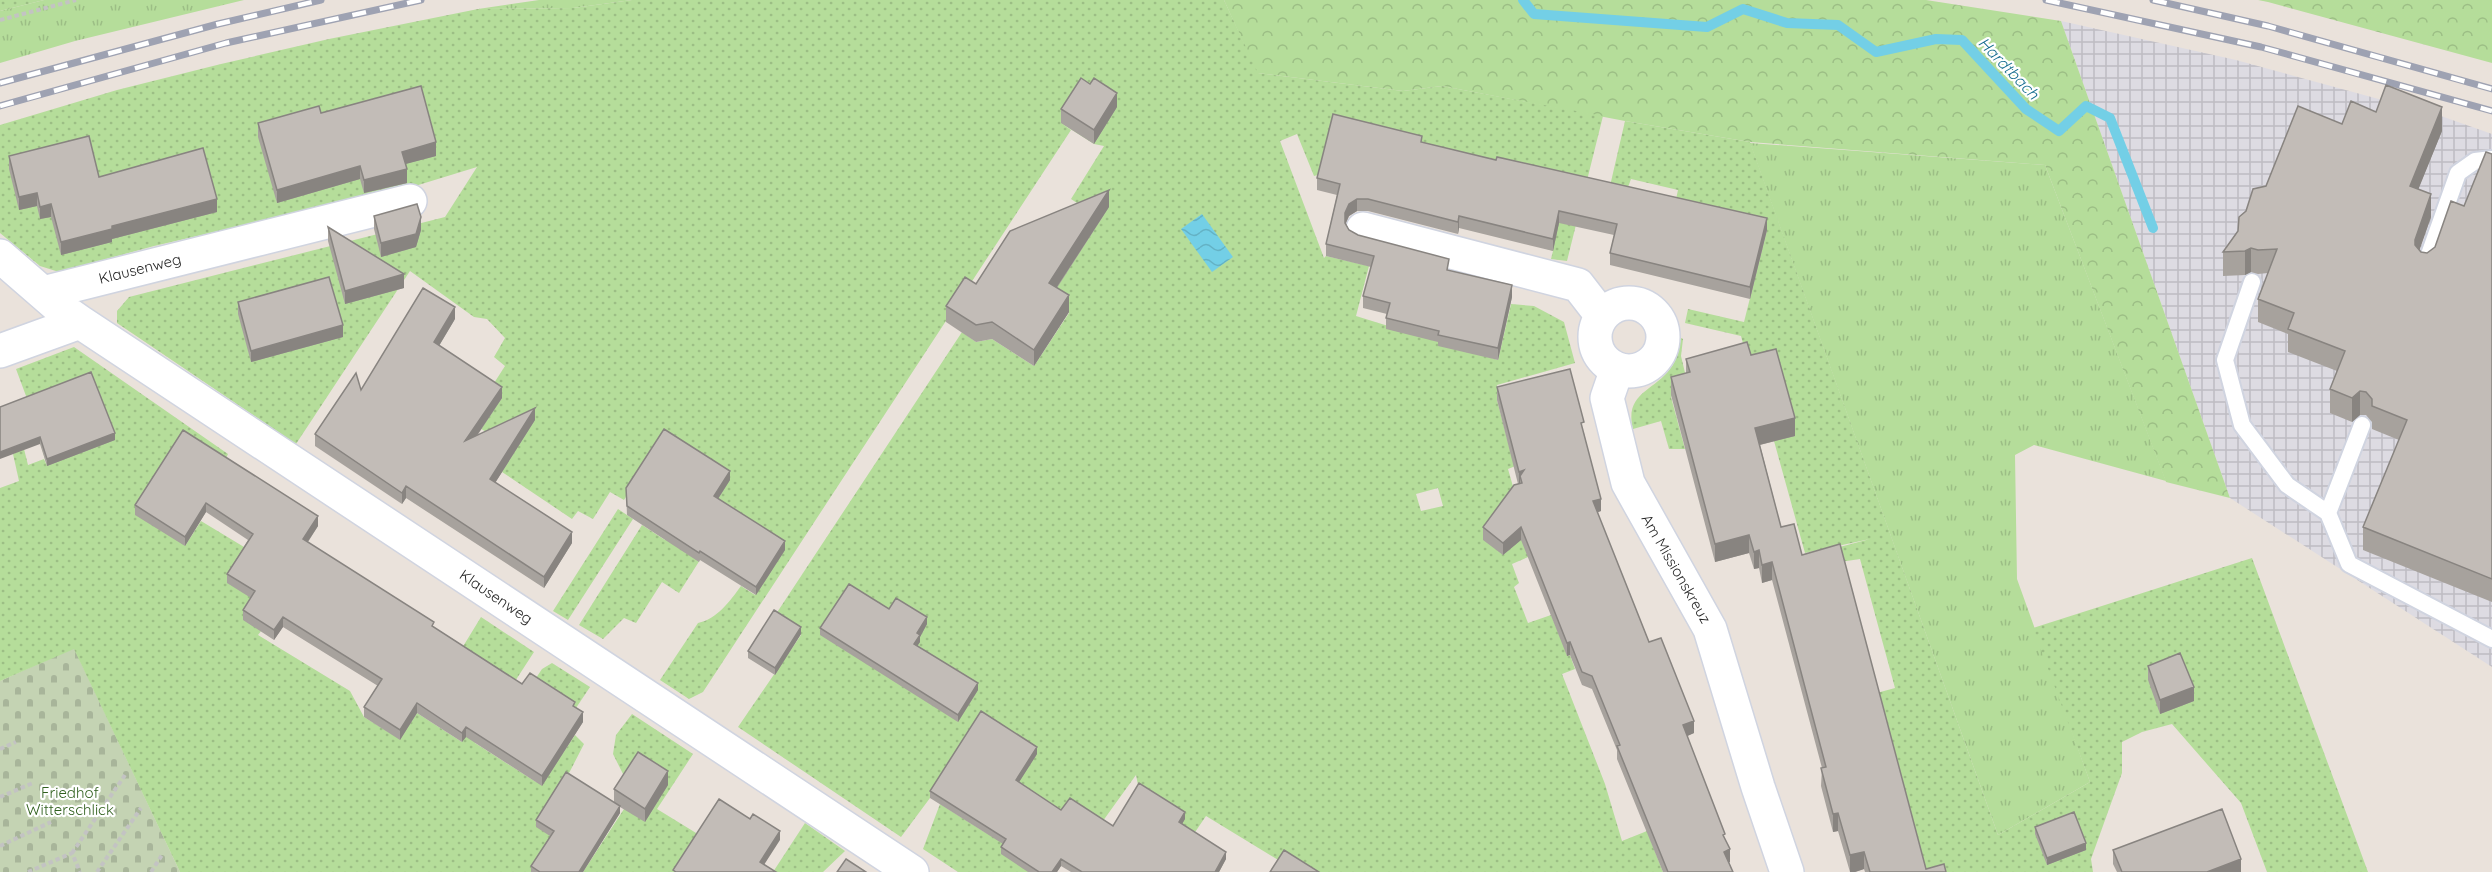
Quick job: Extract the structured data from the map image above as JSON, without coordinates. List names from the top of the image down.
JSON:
{
  "streets": {
    "street": ["Klausenweg", "Am Missionskreuz"]
  },
  "water": ["Hardtbach"],
  "parks": ["Friedhof Witterschlick"]
}
